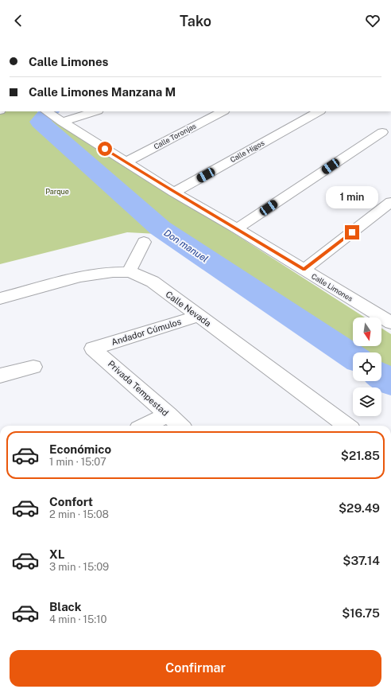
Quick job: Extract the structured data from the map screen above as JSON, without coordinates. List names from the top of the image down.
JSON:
{
  "streets": {
    "street": [
      "Calle Toronjas",
      "Calle Higos",
      "Calle Limones",
      "Calle Nevada",
      "Andador Cúmulos",
      "Privada Tempestad"
    ]
  },
  "crossings": [
    ["Calle Toronjas", "Calle Limones"],
    ["Calle Higos", "Calle Limones"],
    ["Calle Nevada", "Andador Cúmulos"],
    ["Andador Cúmulos", "Privada Tempestad"]
  ],
  "water": ["Don manuel"],
  "parks": ["Parque"],
  "north": "bottom",
  "page": {
    "header": "Tako",
    "banner": ["Calle Limones", "Calle Limones Manzana M"],
    "bubble": "1 min",
    "list": [
      {
        "name": "Económico",
        "note": "1 min · 15:07",
        "value": "$21.85"
      },
      {
        "name": "Confort",
        "note": "2 min · 15:08",
        "value": "$29.49"
      },
      {
        "name": "XL",
        "note": "3 min · 15:09",
        "value": "$37.14"
      },
      {
        "name": "Black",
        "note": "4 min · 15:10",
        "value": "$16.75"
      }
    ],
    "buttons": "Confirmar"
  }
}
